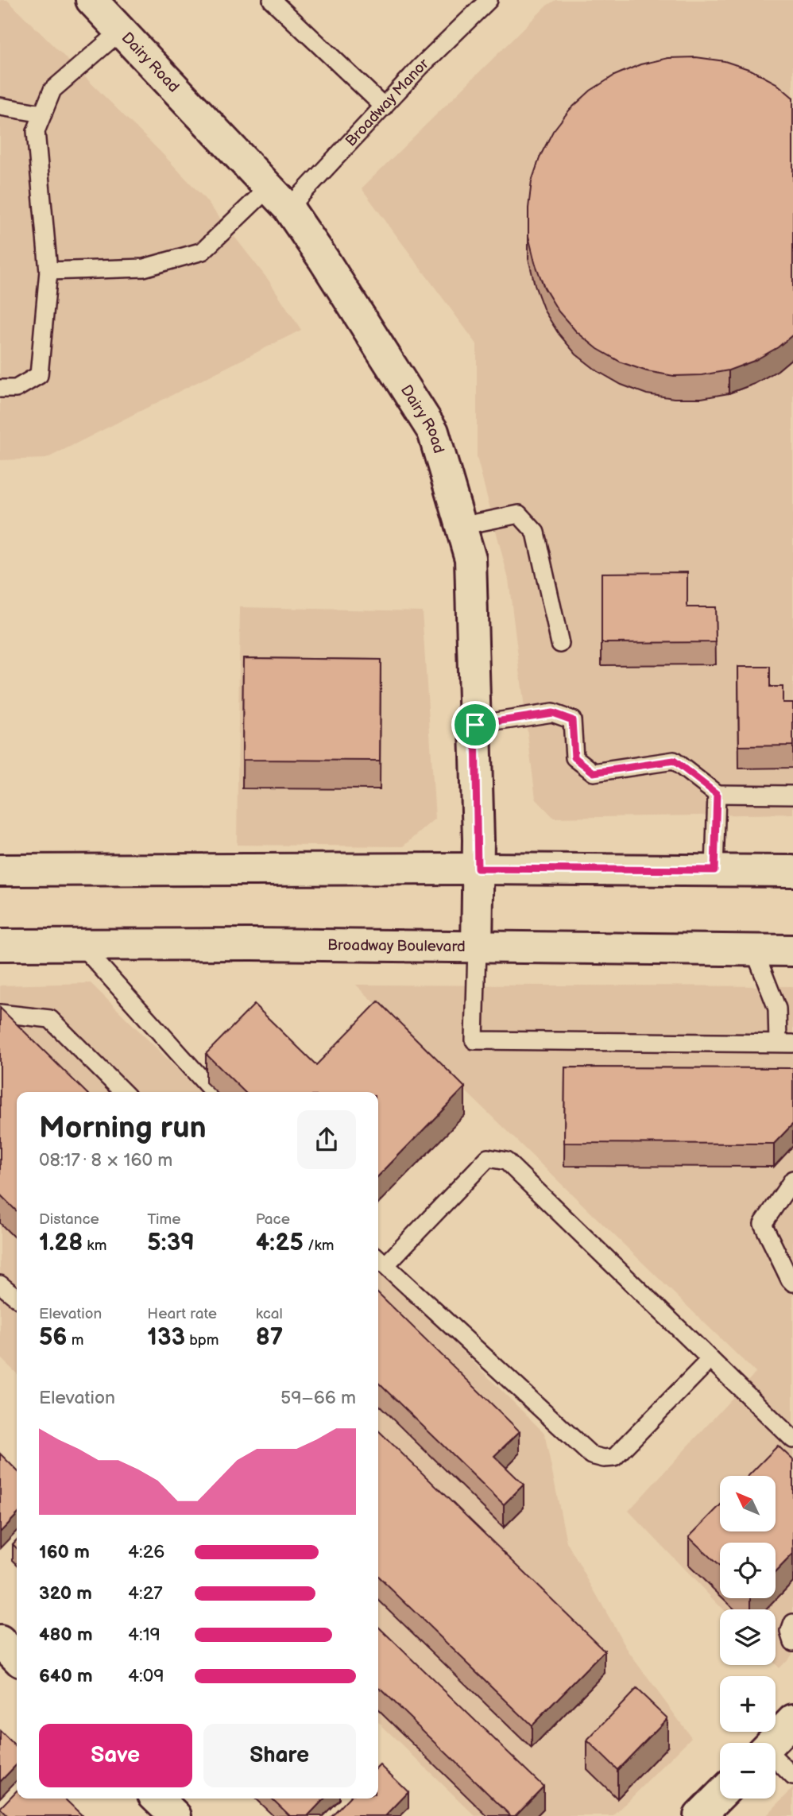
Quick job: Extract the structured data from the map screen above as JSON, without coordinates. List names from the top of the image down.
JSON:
{
  "streets": {
    "main road": ["Dairy Road", "Broadway Boulevard"],
    "lane": ["Broadway Manor"]
  },
  "crossings": [
    ["Dairy Road", "Broadway Manor"],
    ["Dairy Road", "Broadway Boulevard"]
  ],
  "north": "top left",
  "page": {
    "heading": ["Morning run", "08:17 · 8 × 160 m"],
    "stats": [
      ["Distance", "1.28 km"],
      ["Time", "5:39"],
      ["Pace", "4:25 /km"],
      ["Elevation", "56 m"],
      ["Heart rate", "133 bpm"],
      ["kcal", "87"]
    ],
    "chart": ["Elevation", "59–66 m"],
    "map_buttons": ["+", "−"],
    "list": [
      {
        "name": "160 m",
        "note": "4:26"
      },
      {
        "name": "320 m",
        "note": "4:27"
      },
      {
        "name": "480 m",
        "note": "4:19"
      },
      {
        "name": "640 m",
        "note": "4:09"
      }
    ],
    "buttons": ["Save", "Share"]
  }
}
